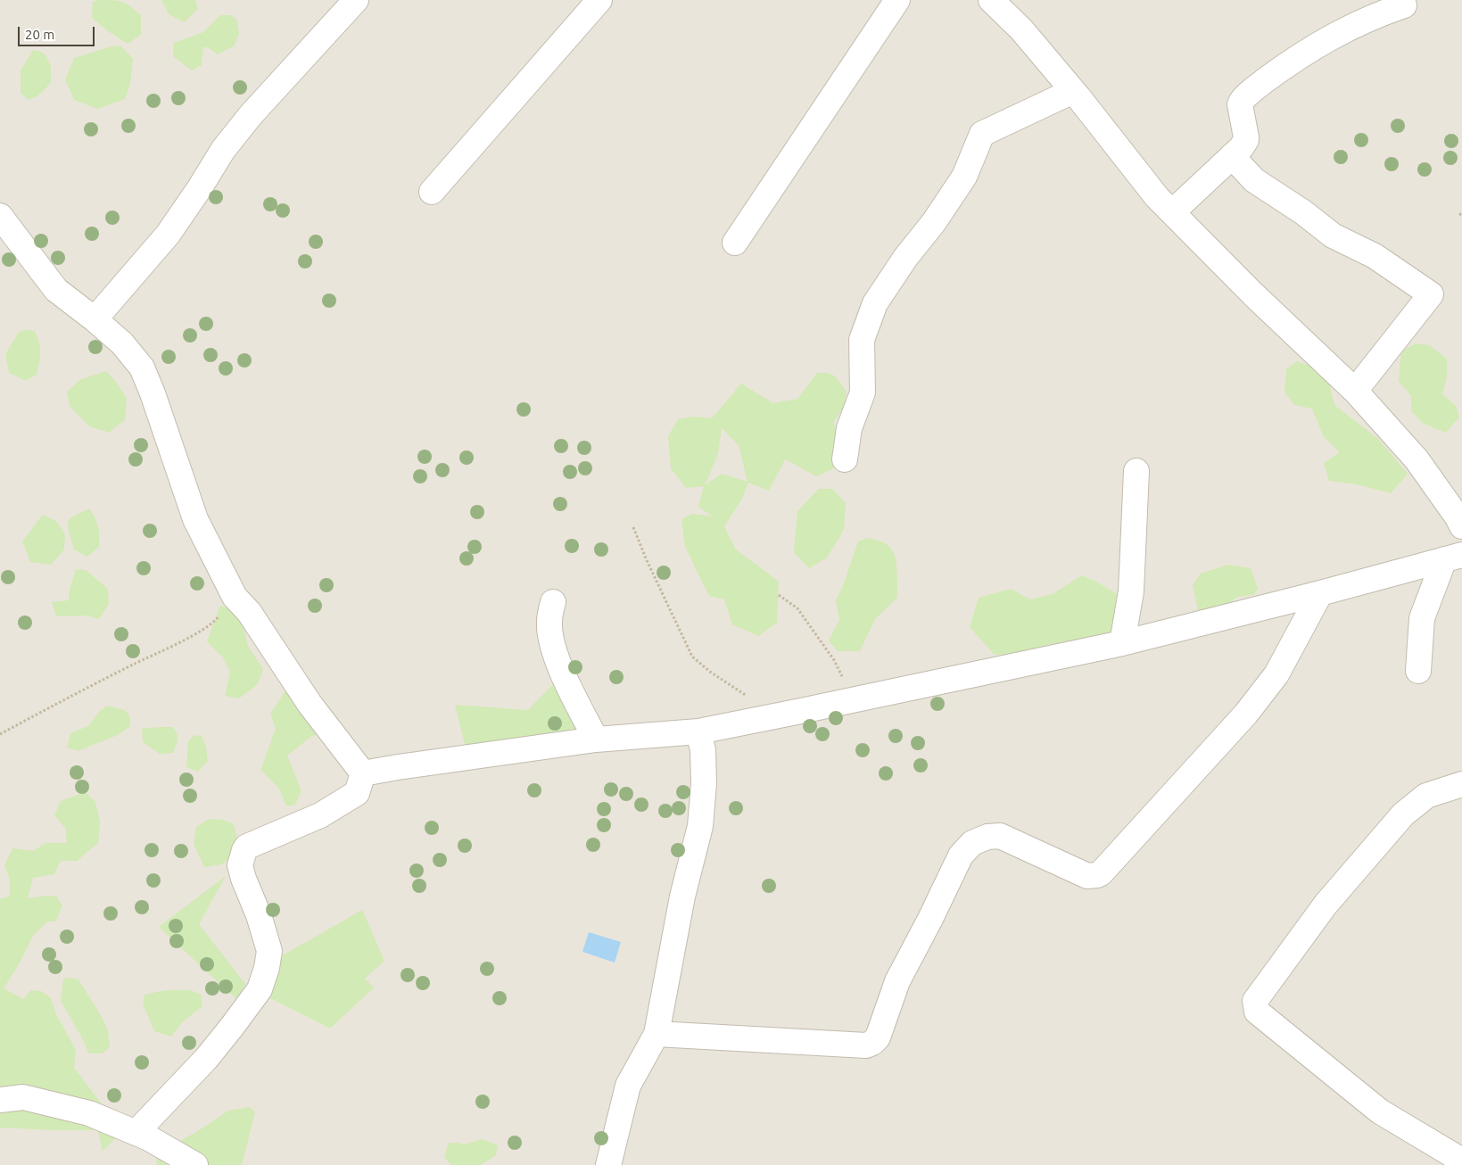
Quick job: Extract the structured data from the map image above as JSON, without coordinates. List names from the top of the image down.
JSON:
{
  "scale_bar": "20 m"
}
